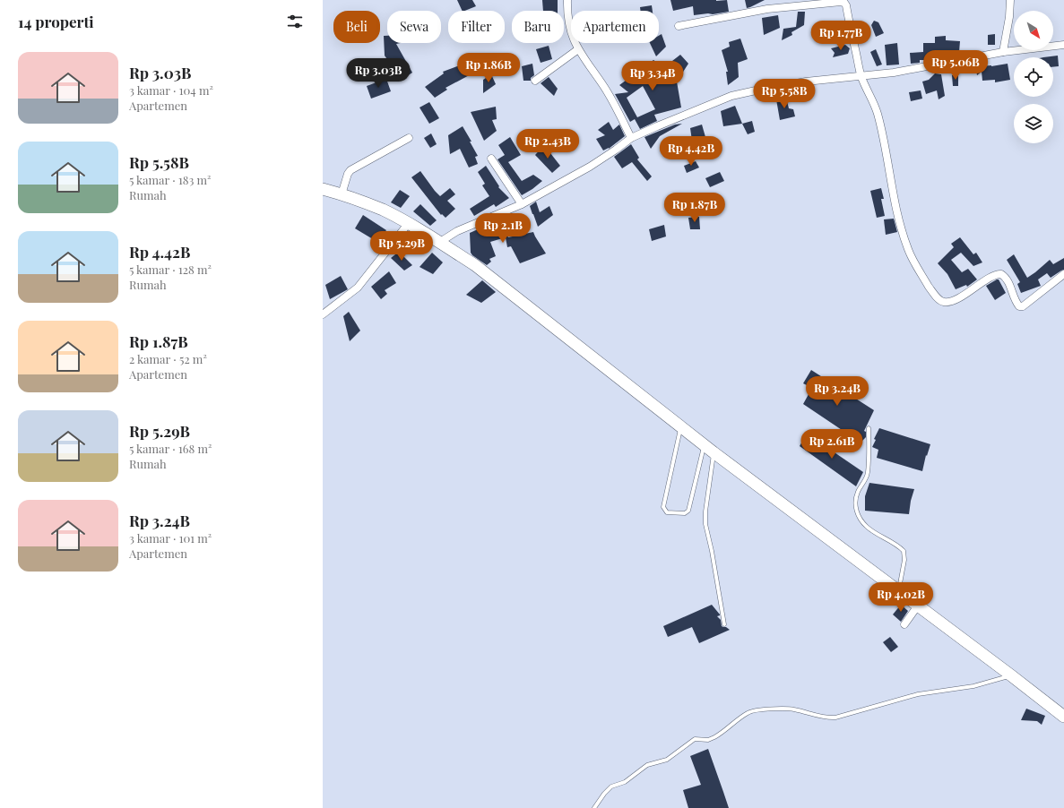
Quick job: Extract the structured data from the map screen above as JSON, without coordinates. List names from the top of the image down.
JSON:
{
  "north": "bottom right",
  "page": {
    "heading": "14 properti",
    "chip": [
      "Beli",
      "Sewa",
      "Filter",
      "Baru",
      "Apartemen"
    ],
    "price": [
      "Rp 1.77B",
      "Rp 5.06B",
      "Rp 1.86B",
      "Rp 3.03B",
      "Rp 3.34B",
      "Rp 5.58B",
      "Rp 2.43B",
      "Rp 4.42B",
      "Rp 1.87B",
      "Rp 2.1B",
      "Rp 5.29B",
      "Rp 3.24B",
      "Rp 2.61B",
      "Rp 4.02B"
    ],
    "list": [
      {
        "name": "Rp 3.03B",
        "note": "3 kamar · 104 m² · Apartemen"
      },
      {
        "name": "Rp 5.58B",
        "note": "5 kamar · 183 m² · Rumah"
      },
      {
        "name": "Rp 4.42B",
        "note": "5 kamar · 128 m² · Rumah"
      },
      {
        "name": "Rp 1.87B",
        "note": "2 kamar · 52 m² · Apartemen"
      },
      {
        "name": "Rp 5.29B",
        "note": "5 kamar · 168 m² · Rumah"
      },
      {
        "name": "Rp 3.24B",
        "note": "3 kamar · 101 m² · Apartemen"
      }
    ]
  }
}
